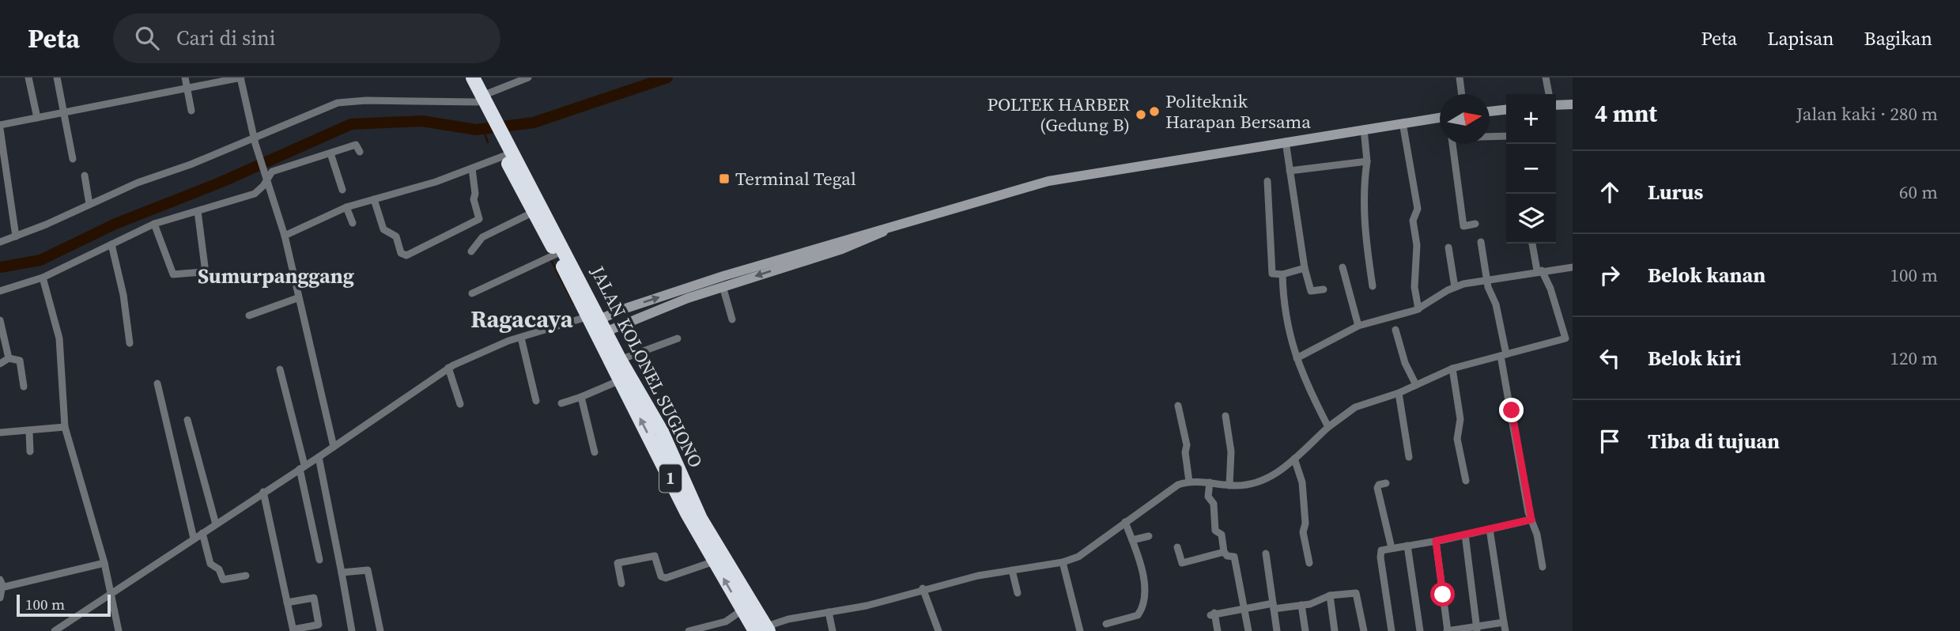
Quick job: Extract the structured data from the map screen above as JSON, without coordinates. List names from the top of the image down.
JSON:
{
  "streets": {
    "highway": ["JALAN KOLONEL SUGIONO", "1"]
  },
  "crossings": [
    ["JALAN KOLONEL SUGIONO", "1"]
  ],
  "districts": ["Sumurpanggang", "Ragacaya"],
  "places": {
    "other": ["Politeknik Harapan Bersama", "POLTEK HARBER (Gedung B)"],
    "transit": ["Terminal Tegal"]
  },
  "scale_bar": "100 m",
  "north": "right",
  "page": {
    "header": "Peta",
    "search": "Cari di sini",
    "nav": ["Peta", "Lapisan", "Bagikan"],
    "heading": ["4 mnt", "Jalan kaki · 280 m"],
    "map_buttons": ["+", "−"],
    "list": [
      ["Lurus", "60 m"],
      ["Belok kanan", "100 m"],
      ["Belok kiri", "120 m"],
      "Tiba di tujuan"
    ],
    "scale": "100 m"
  }
}
